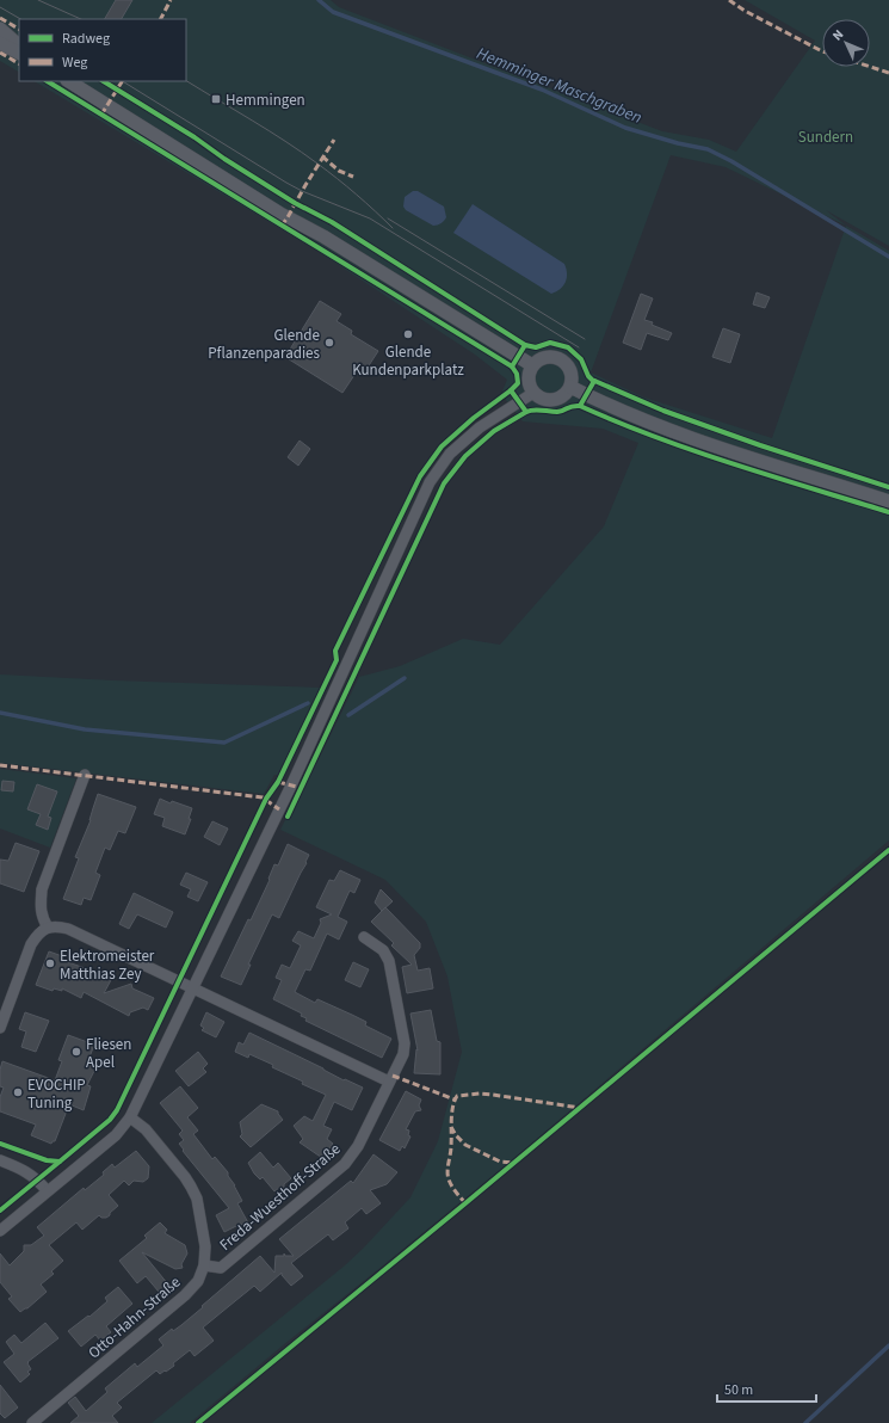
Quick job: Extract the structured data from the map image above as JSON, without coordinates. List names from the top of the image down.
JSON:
{
  "streets": {
    "street": ["Freda-Wuesthoff-Straße", "Otto-Hahn-Straße"]
  },
  "crossings": [
    ["Freda-Wuesthoff-Straße", "Otto-Hahn-Straße"]
  ],
  "water": ["Hemminger Maschgraben"],
  "parks": ["Sundern"],
  "places": {
    "transit": ["Hemmingen"],
    "other": [
      "Glende Kundenparkplatz",
      "Glende Pflanzenparadies",
      "Elektromeister Matthias Zey",
      "Fliesen Apel",
      "EVOCHIP Tuning"
    ]
  },
  "legend": ["Radweg", "Weg"],
  "scale_bar": "50 m",
  "north": "top left"
}
